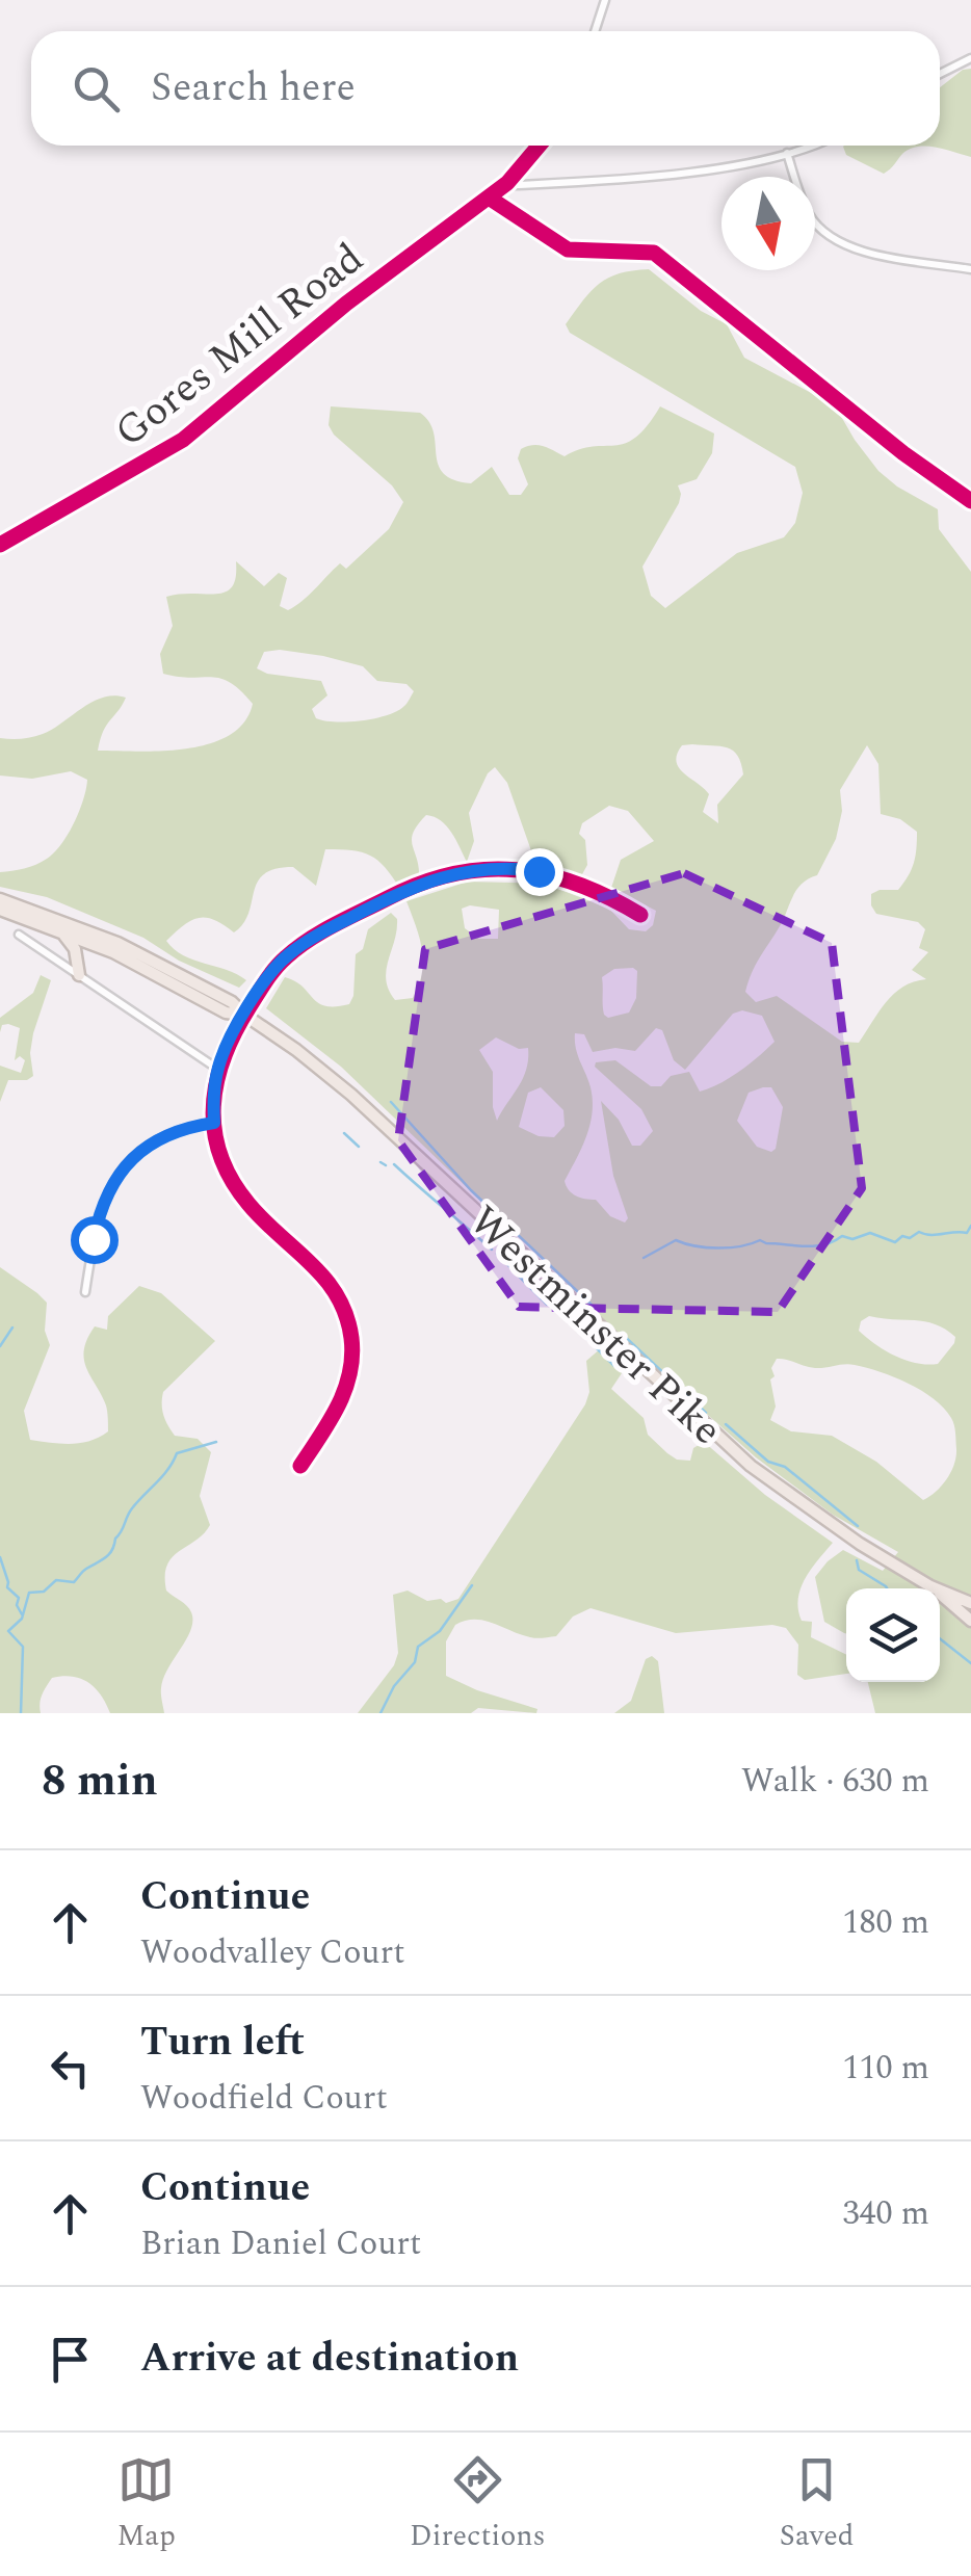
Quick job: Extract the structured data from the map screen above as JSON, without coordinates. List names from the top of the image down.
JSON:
{
  "streets": {
    "highway": ["Westminster Pike"],
    "street": ["Gores Mill Road"]
  },
  "north": "bottom",
  "page": {
    "search": "Search here",
    "heading": ["8 min", "Walk · 630 m"],
    "list": [
      ["Continue", "Woodvalley Court", "180 m"],
      ["Turn left", "Woodfield Court", "110 m"],
      ["Continue", "Brian Daniel Court", "340 m"],
      "Arrive at destination"
    ],
    "nav": ["Map", "Directions", "Saved"]
  }
}
